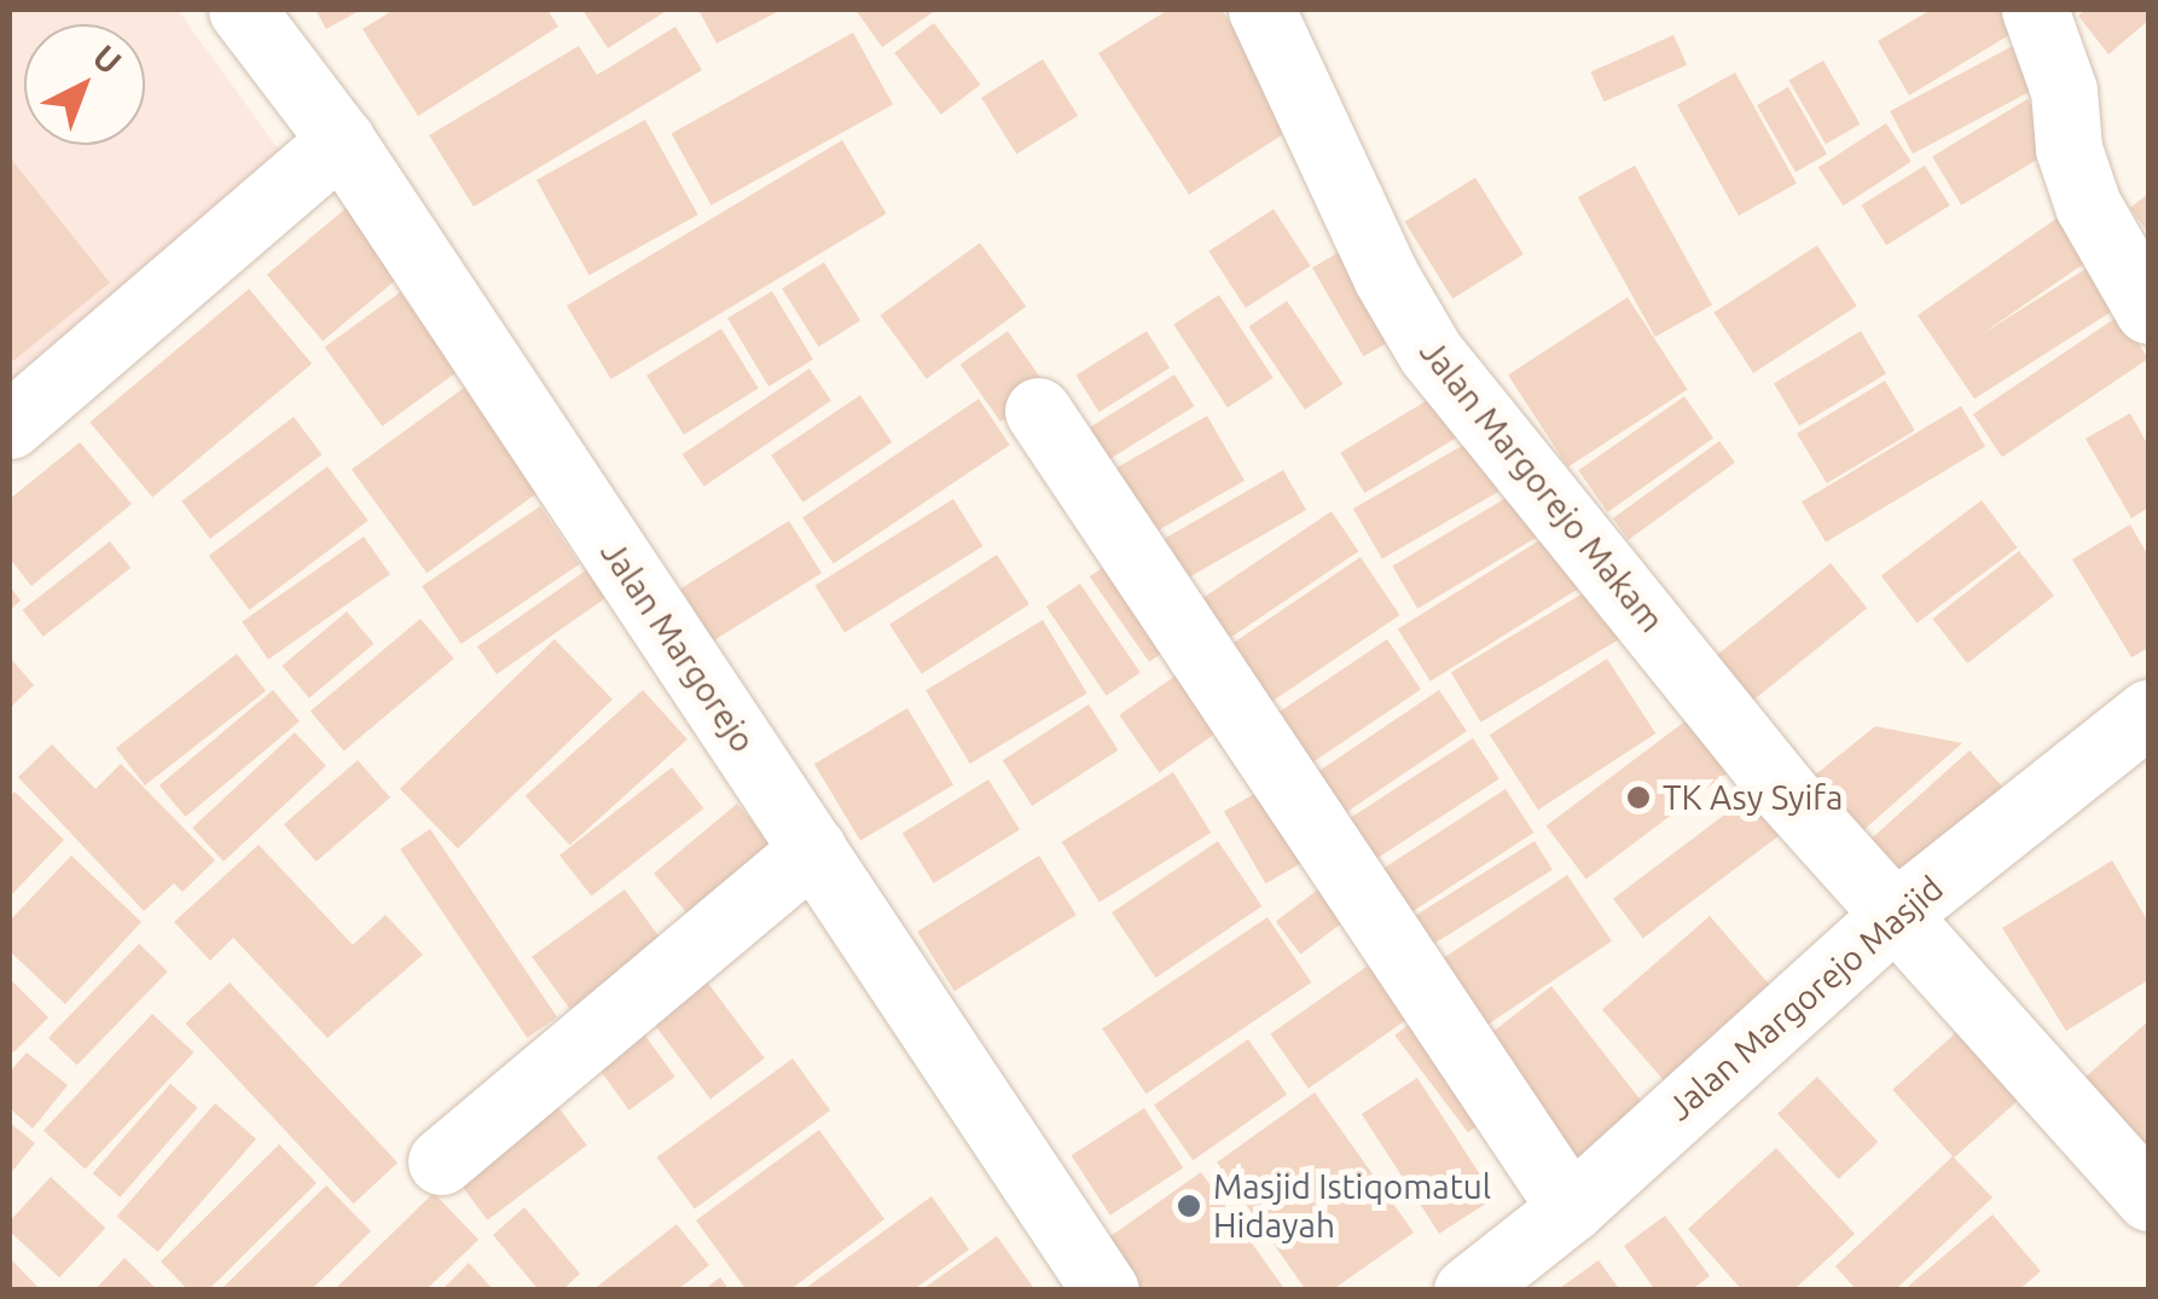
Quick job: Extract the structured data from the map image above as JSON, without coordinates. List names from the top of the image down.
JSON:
{
  "streets": {
    "street": ["Jalan Margorejo Makam", "Jalan Margorejo", "Jalan Margorejo Masjid"]
  },
  "crossings": [
    ["Jalan Margorejo Makam", "Jalan Margorejo Masjid"]
  ],
  "places": ["TK Asy Syifa", "Masjid Istiqomatul Hidayah"],
  "north": "top right"
}
